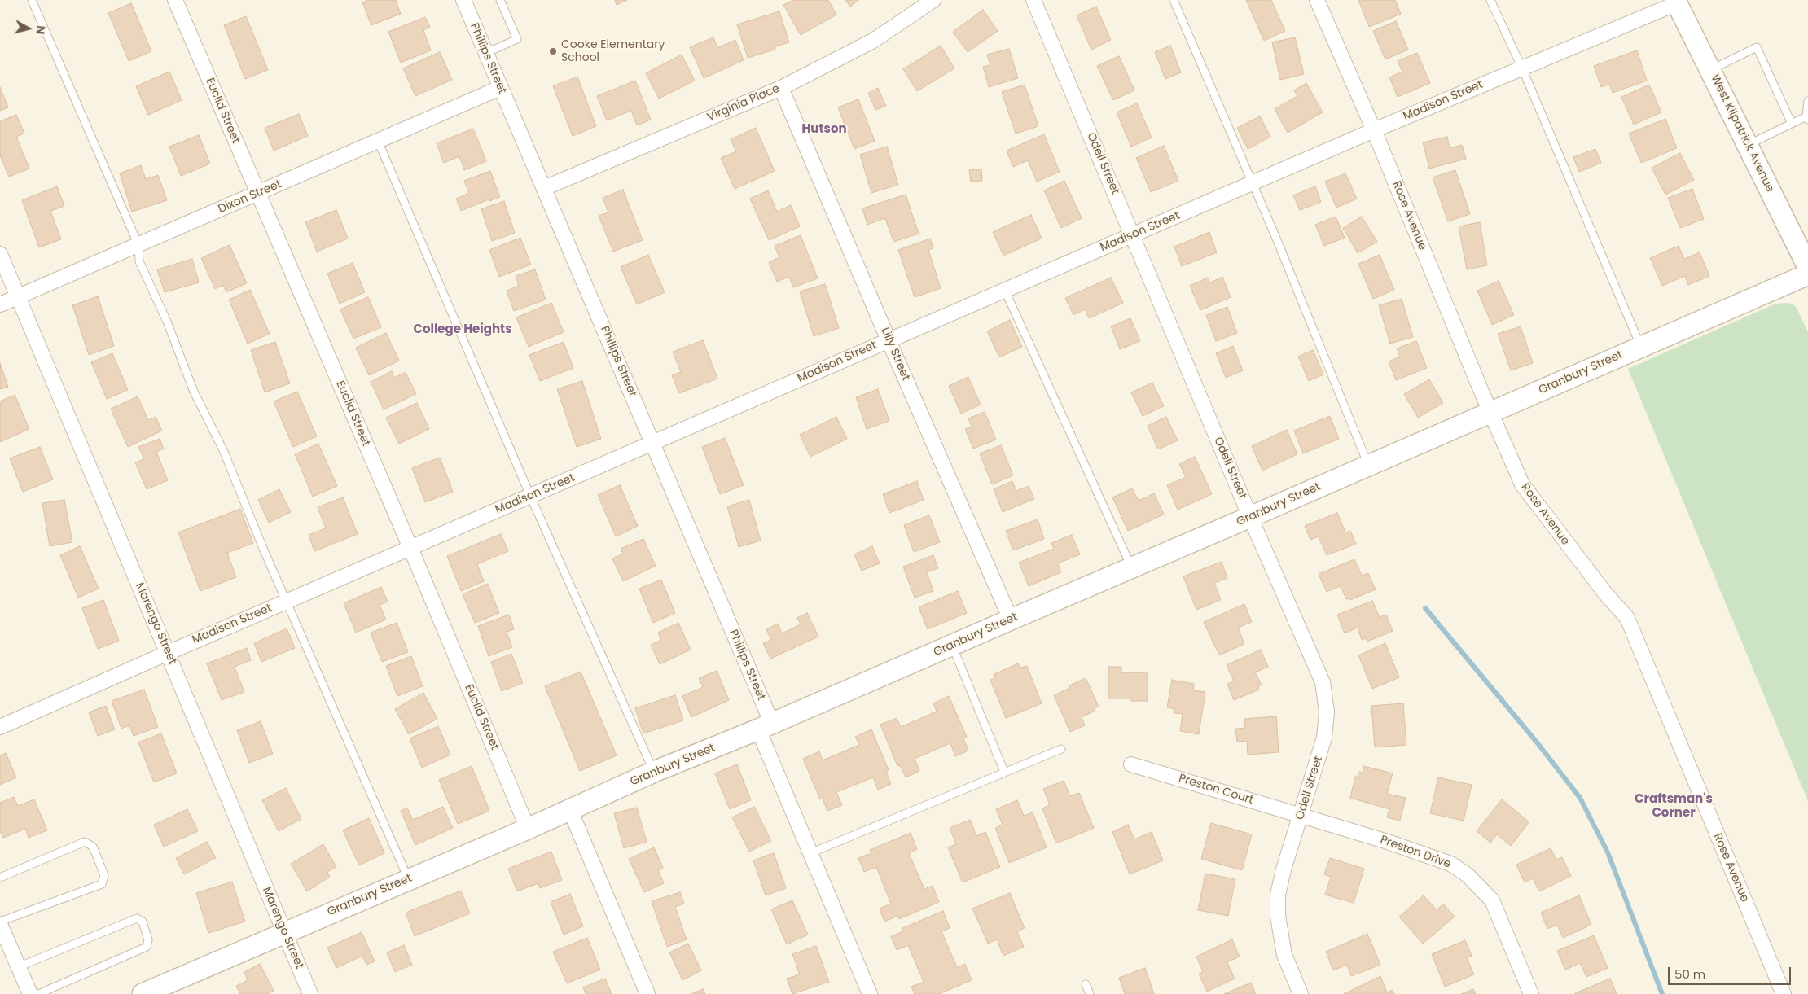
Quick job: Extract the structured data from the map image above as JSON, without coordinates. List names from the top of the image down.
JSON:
{
  "streets": {
    "street": [
      "Phillips Street",
      "Madison Street",
      "Virginia Place",
      "Euclid Street",
      "West Kilpatrick Avenue",
      "Odell Street",
      "Dixon Street",
      "Rose Avenue",
      "Lilly Street",
      "Granbury Street",
      "Marengo Street",
      "Preston Court",
      "Preston Drive"
    ]
  },
  "crossings": [
    ["Phillips Street", "Madison Street"],
    ["Phillips Street", "Virginia Place"],
    ["Phillips Street", "Dixon Street"],
    ["Phillips Street", "Granbury Street"],
    ["Madison Street", "Euclid Street"],
    ["Madison Street", "West Kilpatrick Avenue"],
    ["Madison Street", "Odell Street"],
    ["Madison Street", "Rose Avenue"],
    ["Madison Street", "Lilly Street"],
    ["Madison Street", "Marengo Street"],
    ["Virginia Place", "Lilly Street"],
    ["Euclid Street", "Dixon Street"],
    ["Euclid Street", "Granbury Street"],
    ["Odell Street", "Granbury Street"],
    ["Odell Street", "Preston Court"],
    ["Odell Street", "Preston Drive"],
    ["Dixon Street", "Marengo Street"],
    ["Rose Avenue", "Granbury Street"],
    ["Lilly Street", "Granbury Street"],
    ["Granbury Street", "Marengo Street"],
    ["Preston Court", "Preston Drive"]
  ],
  "districts": ["Hutson", "College Heights", "Craftsman's Corner"],
  "places": ["Cooke Elementary School"],
  "scale_bar": "50 m",
  "north": "right"
}
